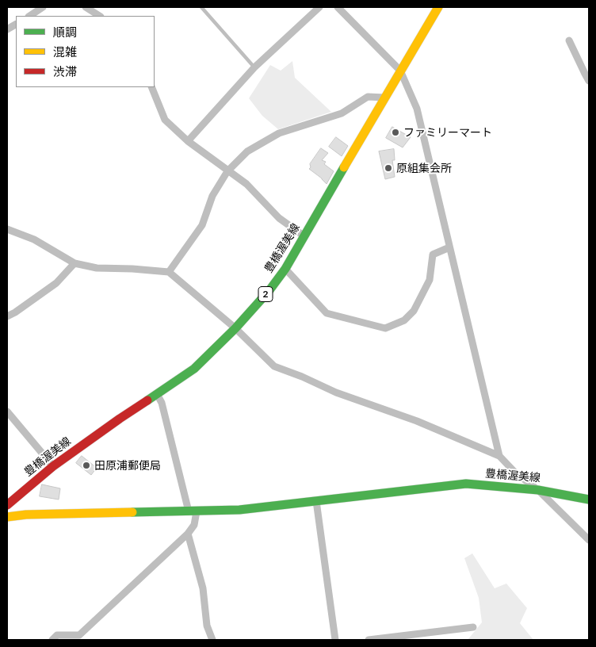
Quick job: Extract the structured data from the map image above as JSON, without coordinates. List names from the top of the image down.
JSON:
{
  "streets": {
    "main road": ["豊橋渥美線", "2"]
  },
  "places": ["ファミリーマート", "原組集会所", "田原浦郵便局"],
  "legend": ["順調", "混雑", "渋滞"]
}
